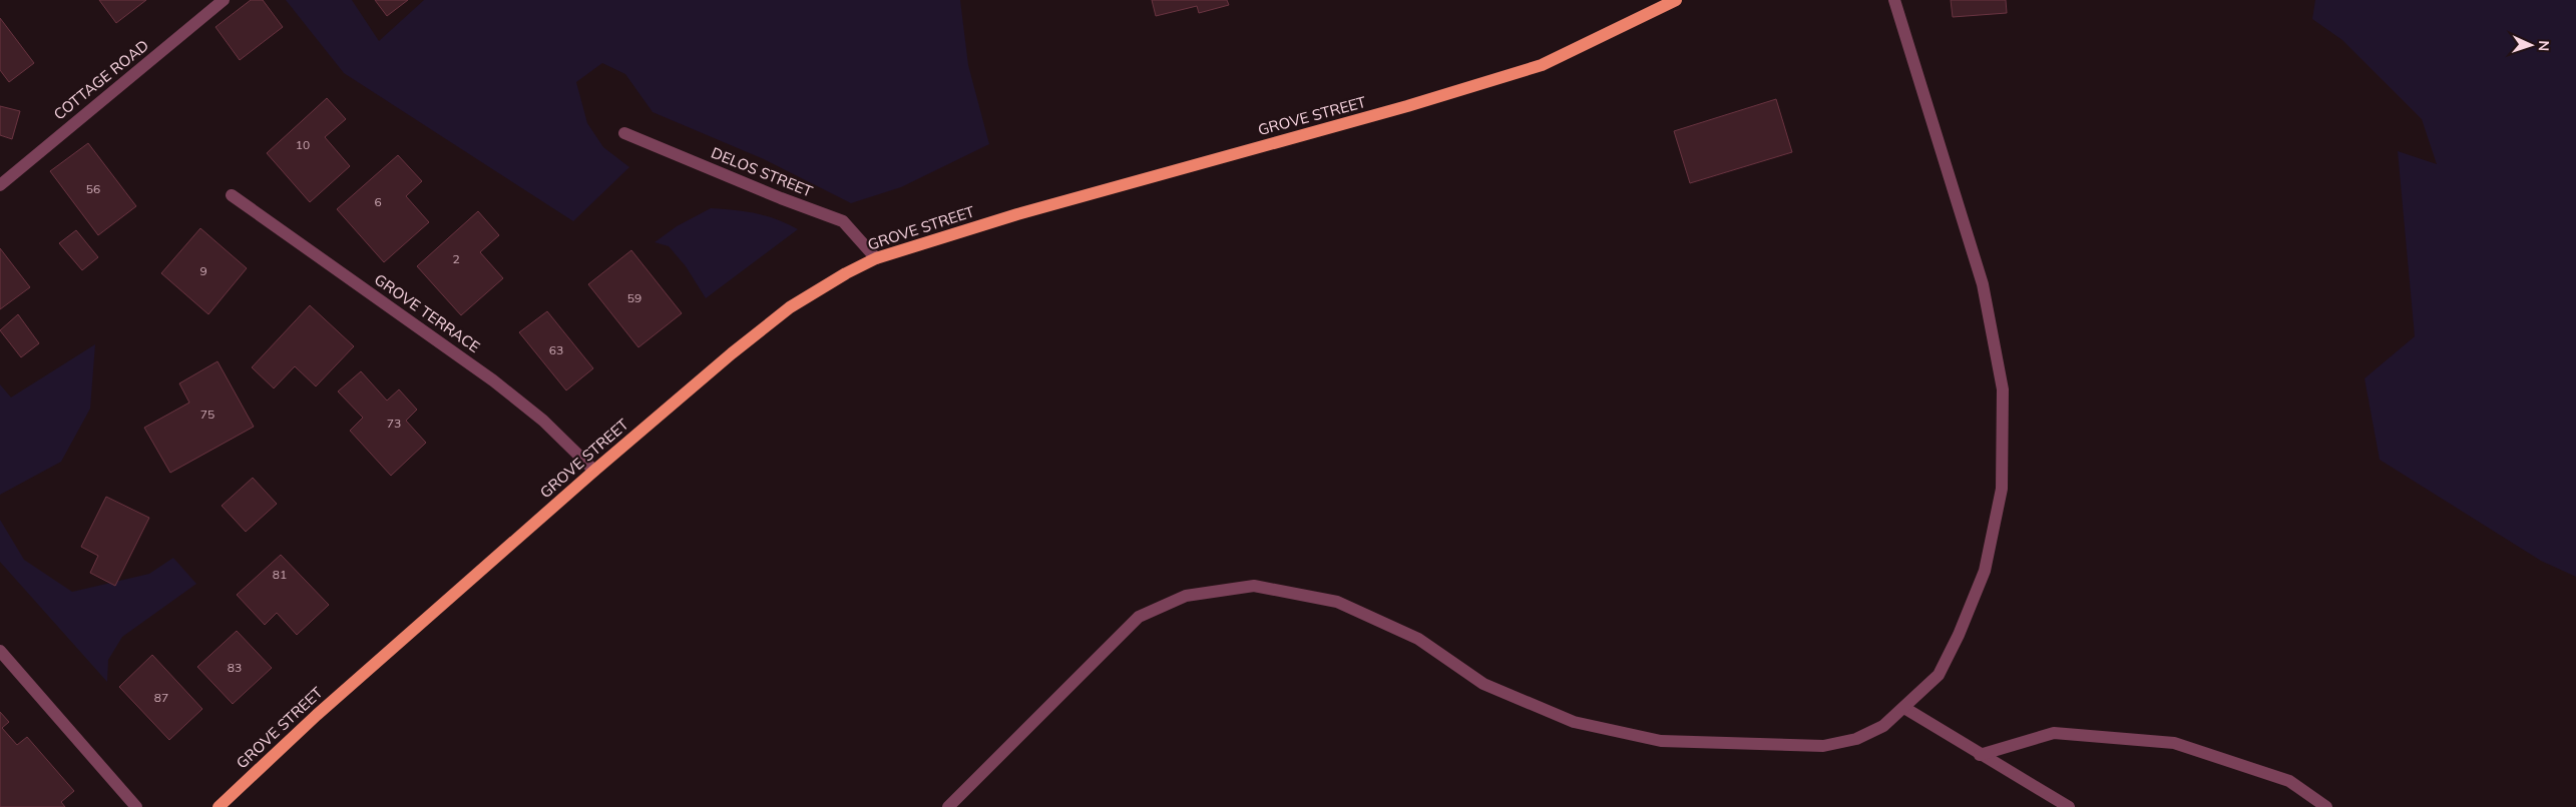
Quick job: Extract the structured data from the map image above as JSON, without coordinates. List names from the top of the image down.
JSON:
{
  "streets": {
    "main road": ["GROVE STREET"],
    "street": ["COTTAGE ROAD", "DELOS STREET", "GROVE TERRACE"]
  },
  "crossings": [
    ["GROVE STREET", "DELOS STREET"],
    ["GROVE STREET", "GROVE TERRACE"]
  ],
  "house_numbers": [
    "10",
    "56",
    "6",
    "2",
    "9",
    "59",
    "63",
    "75",
    "73",
    "81",
    "83",
    "87"
  ],
  "north": "right"
}
